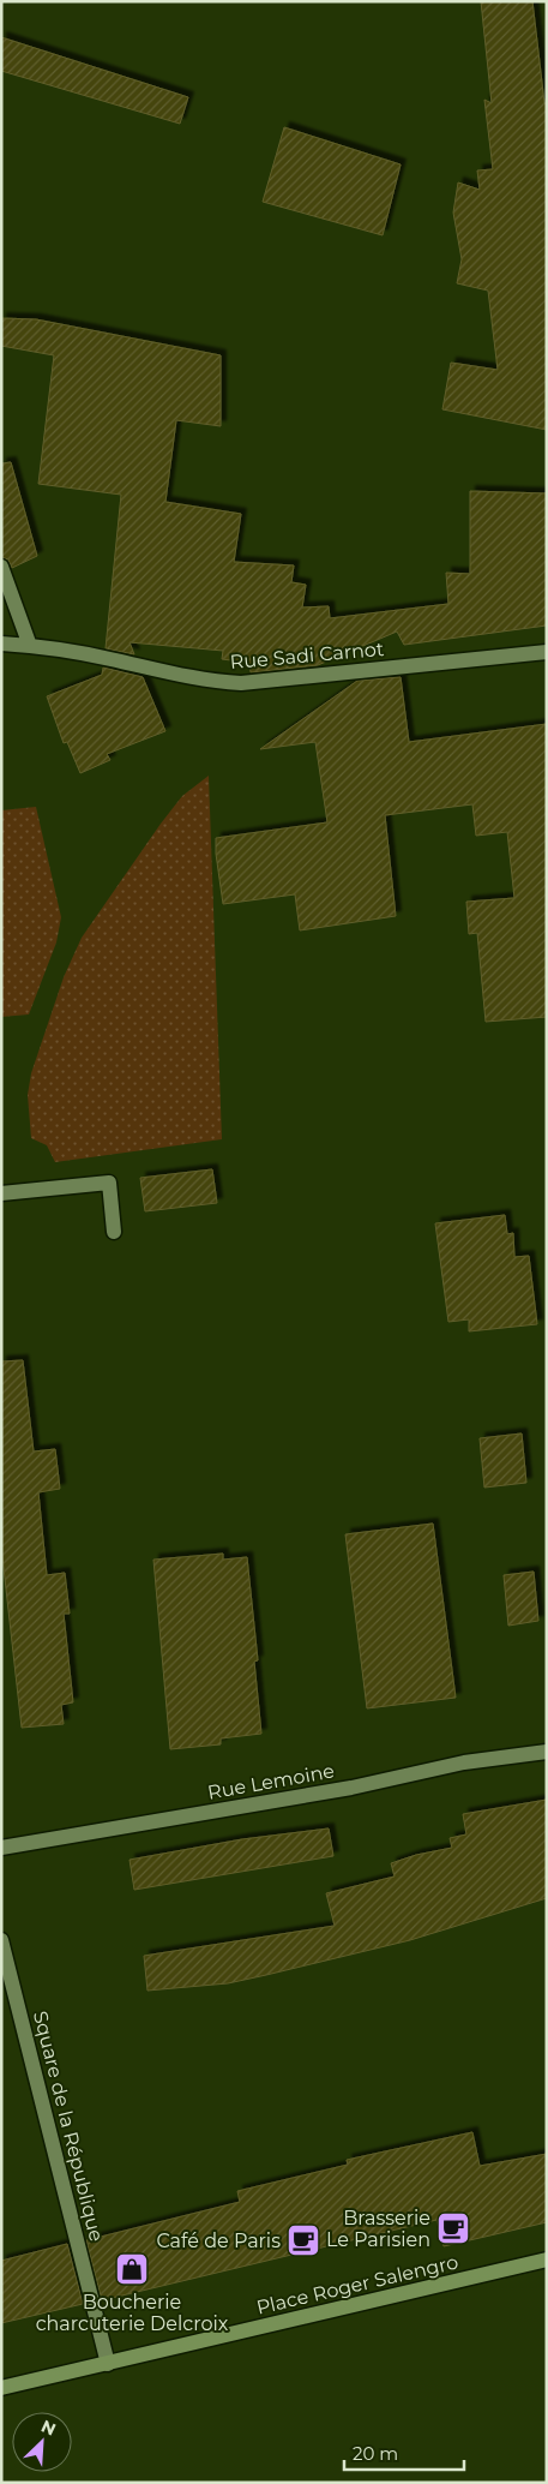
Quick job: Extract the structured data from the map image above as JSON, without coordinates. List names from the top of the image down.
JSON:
{
  "streets": {
    "street": [
      "Rue Sadi Carnot",
      "Rue Lemoine",
      "Square de la République",
      "Place Roger Salengro"
    ]
  },
  "crossings": [
    ["Square de la République", "Place Roger Salengro"]
  ],
  "places": {
    "cafe": ["Brasserie Le Parisien", "Café de Paris"],
    "shop": ["Boucherie charcuterie Delcroix"]
  },
  "scale_bar": "20 m",
  "north": "top right"
}
